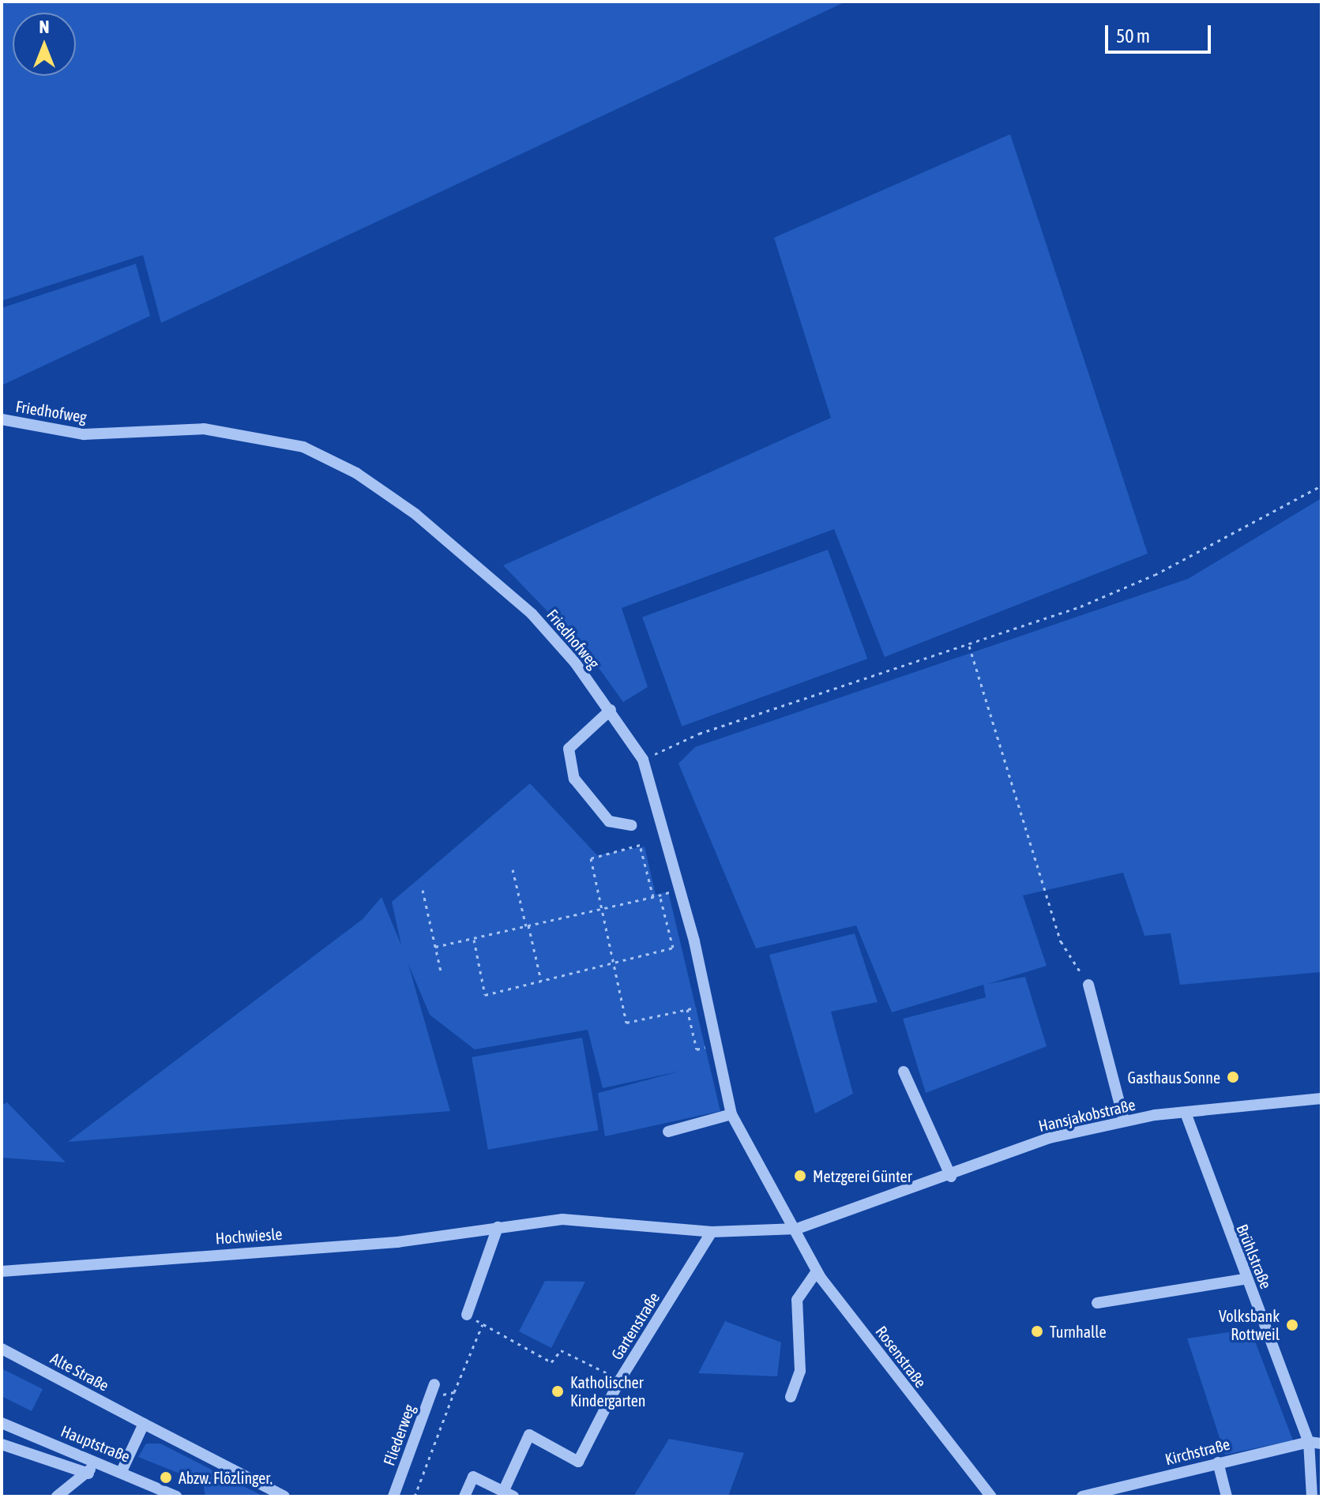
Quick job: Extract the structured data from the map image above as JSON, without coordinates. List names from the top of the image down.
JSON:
{
  "streets": {
    "street": [
      "Friedhofweg",
      "Hansjakobstraße",
      "Hochwiesle",
      "Brühlstraße",
      "Gartenstraße",
      "Rosenstraße",
      "Alte Straße",
      "Fliederweg",
      "Hauptstraße",
      "Kirchstraße"
    ]
  },
  "crossings": [
    ["Friedhofweg", "Hansjakobstraße"],
    ["Friedhofweg", "Hochwiesle"],
    ["Friedhofweg", "Rosenstraße"],
    ["Hansjakobstraße", "Hochwiesle"],
    ["Hansjakobstraße", "Brühlstraße"],
    ["Hansjakobstraße", "Rosenstraße"],
    ["Hochwiesle", "Gartenstraße"],
    ["Hochwiesle", "Rosenstraße"],
    ["Brühlstraße", "Kirchstraße"]
  ],
  "places": [
    "Gasthaus Sonne",
    "Metzgerei Günter",
    "Volksbank Rottweil",
    "Turnhalle",
    "Katholischer Kindergarten",
    "Abzw. Flözlinger."
  ],
  "scale_bar": "50 m",
  "north": "top"
}
